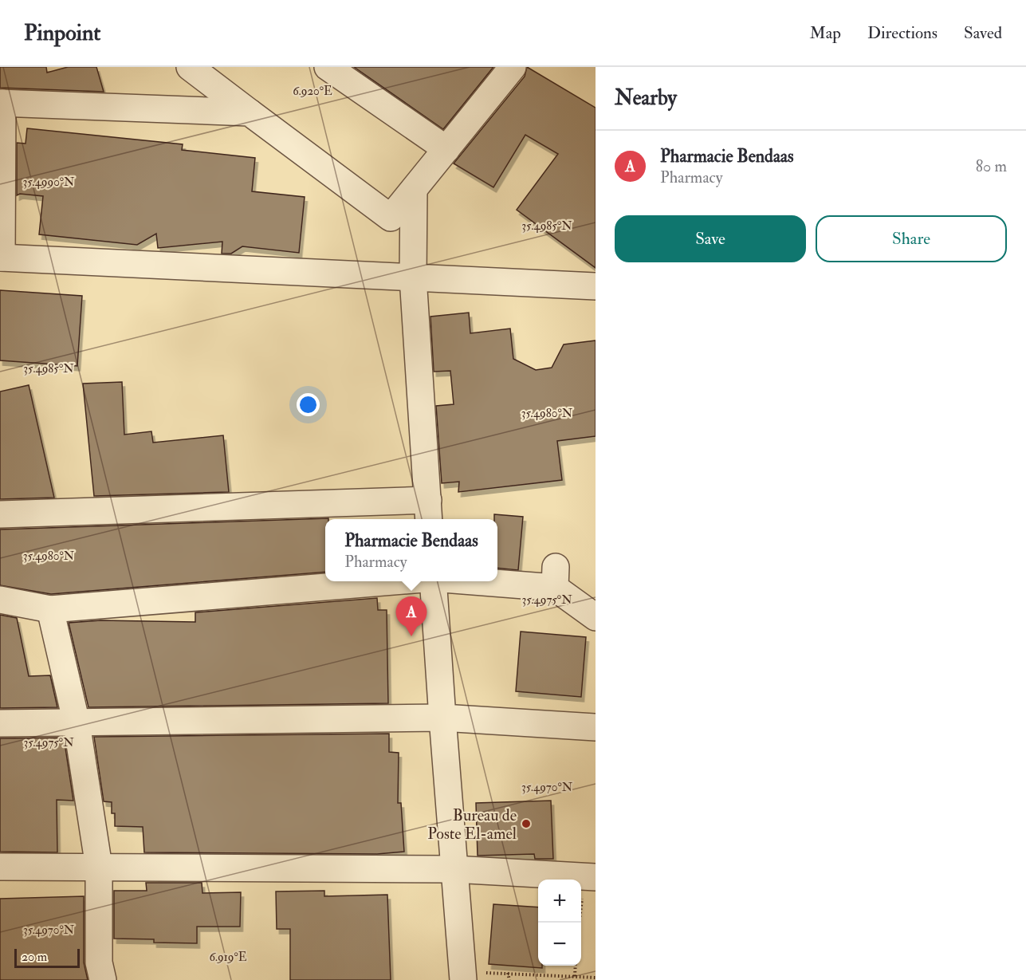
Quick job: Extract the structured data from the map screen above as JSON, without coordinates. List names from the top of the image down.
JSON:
{
  "places": ["Bureau de Poste El-amel"],
  "scale_bar": "20 m",
  "page": {
    "header": "Pinpoint",
    "nav": ["Map", "Directions", "Saved"],
    "heading": "Nearby",
    "list": [
      {
        "mark": "A",
        "name": "Pharmacie Bendaas",
        "note": "Pharmacy",
        "value": "80 m"
      }
    ],
    "buttons": ["Save", "Share"],
    "popup": ["Pharmacie Bendaas", "Pharmacy"],
    "pins": "A",
    "map_buttons": ["+", "−"],
    "scale": "20 m"
  },
  "coordinates": [
    "6.920°E",
    "35.4990°N",
    "35.4985°N",
    "35.4980°N",
    "35.4975°N",
    "35.4970°N",
    "6.919°E"
  ]
}
